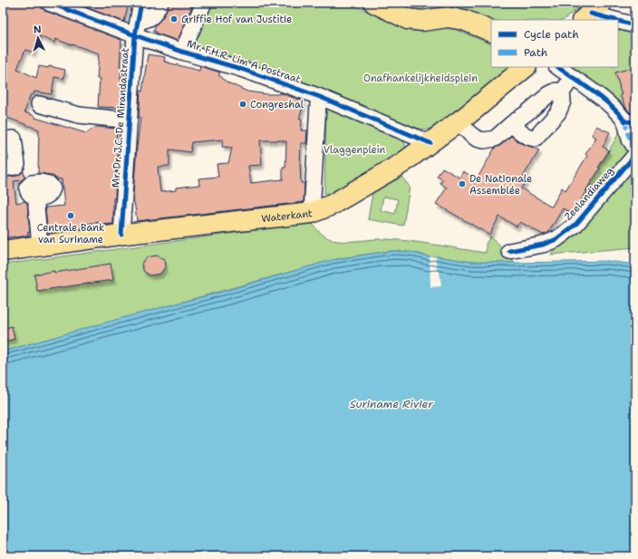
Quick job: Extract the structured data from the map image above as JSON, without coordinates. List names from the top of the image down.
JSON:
{
  "streets": {
    "main road": ["Waterkant"],
    "street": ["Mr. F.H.R. Lim A Postraat", "Mr. Dr. J.C. De Mirandastraat", "Zeelandiaweg"]
  },
  "crossings": [
    ["Mr. F.H.R. Lim A Postraat", "Mr. Dr. J.C. De Mirandastraat"],
    ["Mr. F.H.R. Lim A Postraat", "Waterkant"],
    ["Mr. Dr. J.C. De Mirandastraat", "Waterkant"]
  ],
  "water": ["Suriname Rivier"],
  "parks": ["Onafhankelijkheidsplein", "Vlaggenplein"],
  "places": [
    "Griffie Hof van Justitie",
    "Congreshal",
    "De Nationale Assemblée",
    "Centrale Bank van Suriname"
  ],
  "legend": ["Cycle path", "Path"],
  "north": "top"
}
